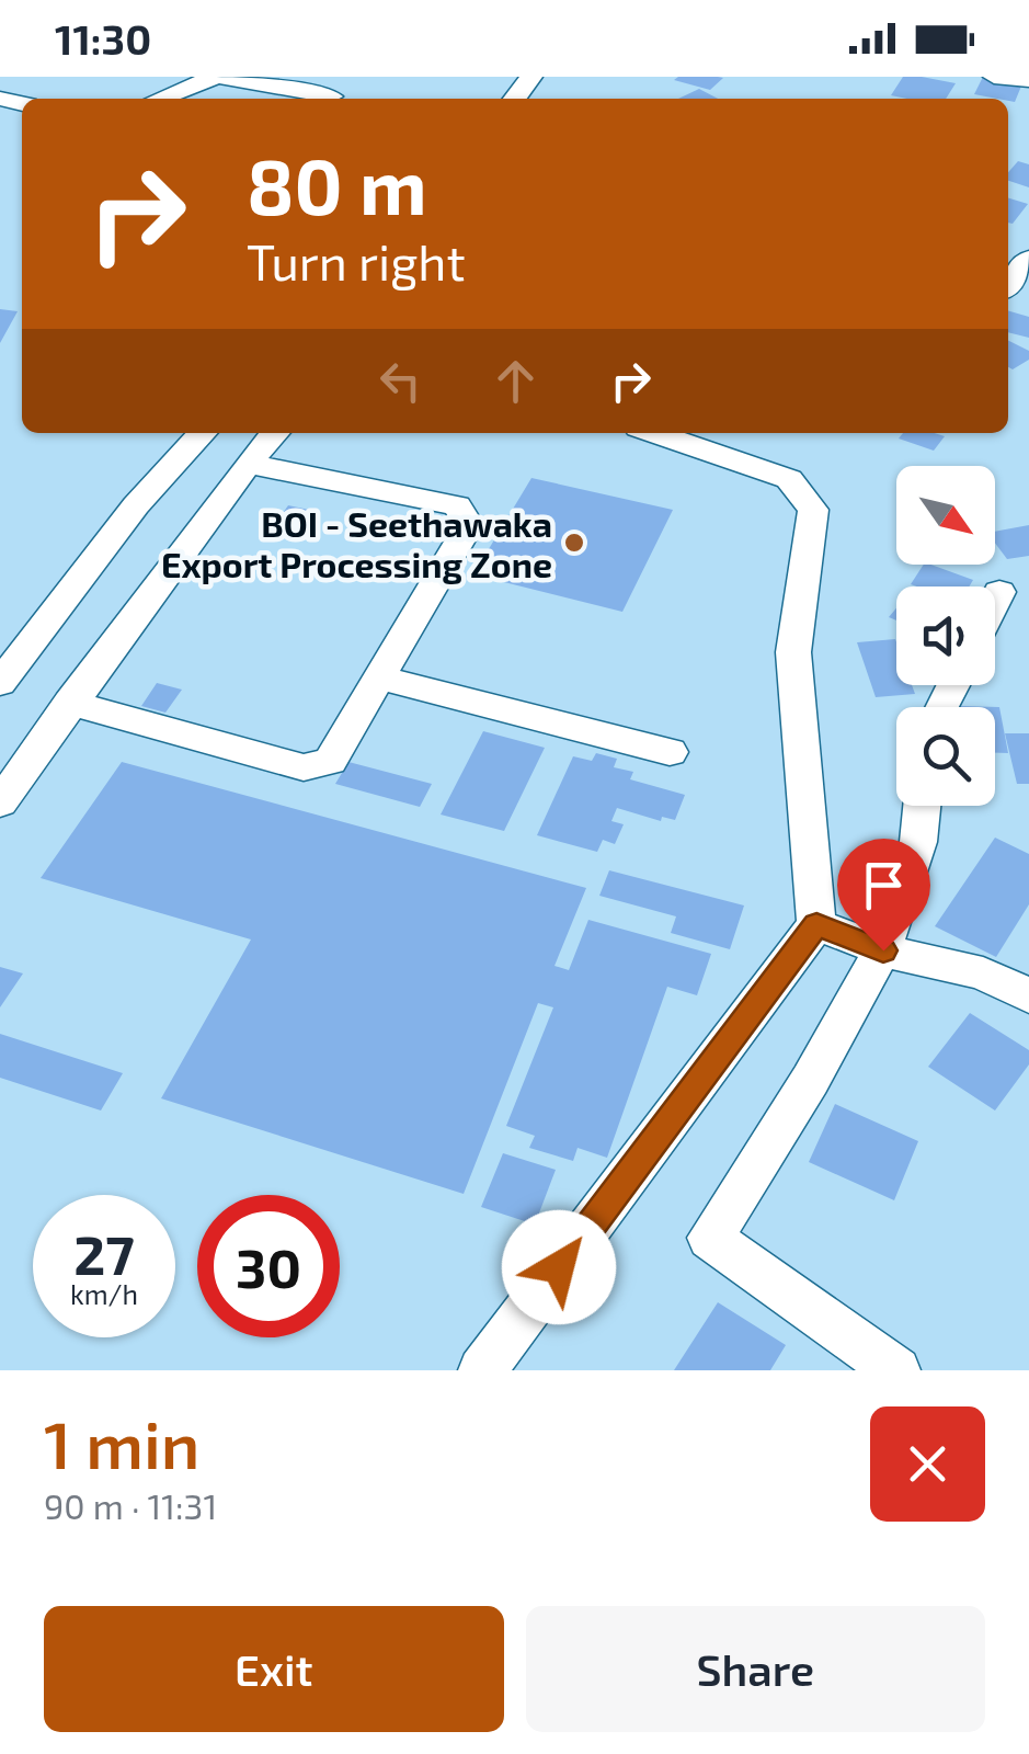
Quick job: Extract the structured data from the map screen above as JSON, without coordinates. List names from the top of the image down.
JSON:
{
  "places": ["BOI - Seethawaka Export Processing Zone"],
  "north": "bottom right",
  "page": {
    "status": "11:30",
    "turn": ["80 m", "Turn right"],
    "speed": "27 km/h",
    "limit": "30",
    "heading": ["1 min", "90 m · 11:31"],
    "buttons": ["Exit", "Share"]
  }
}
